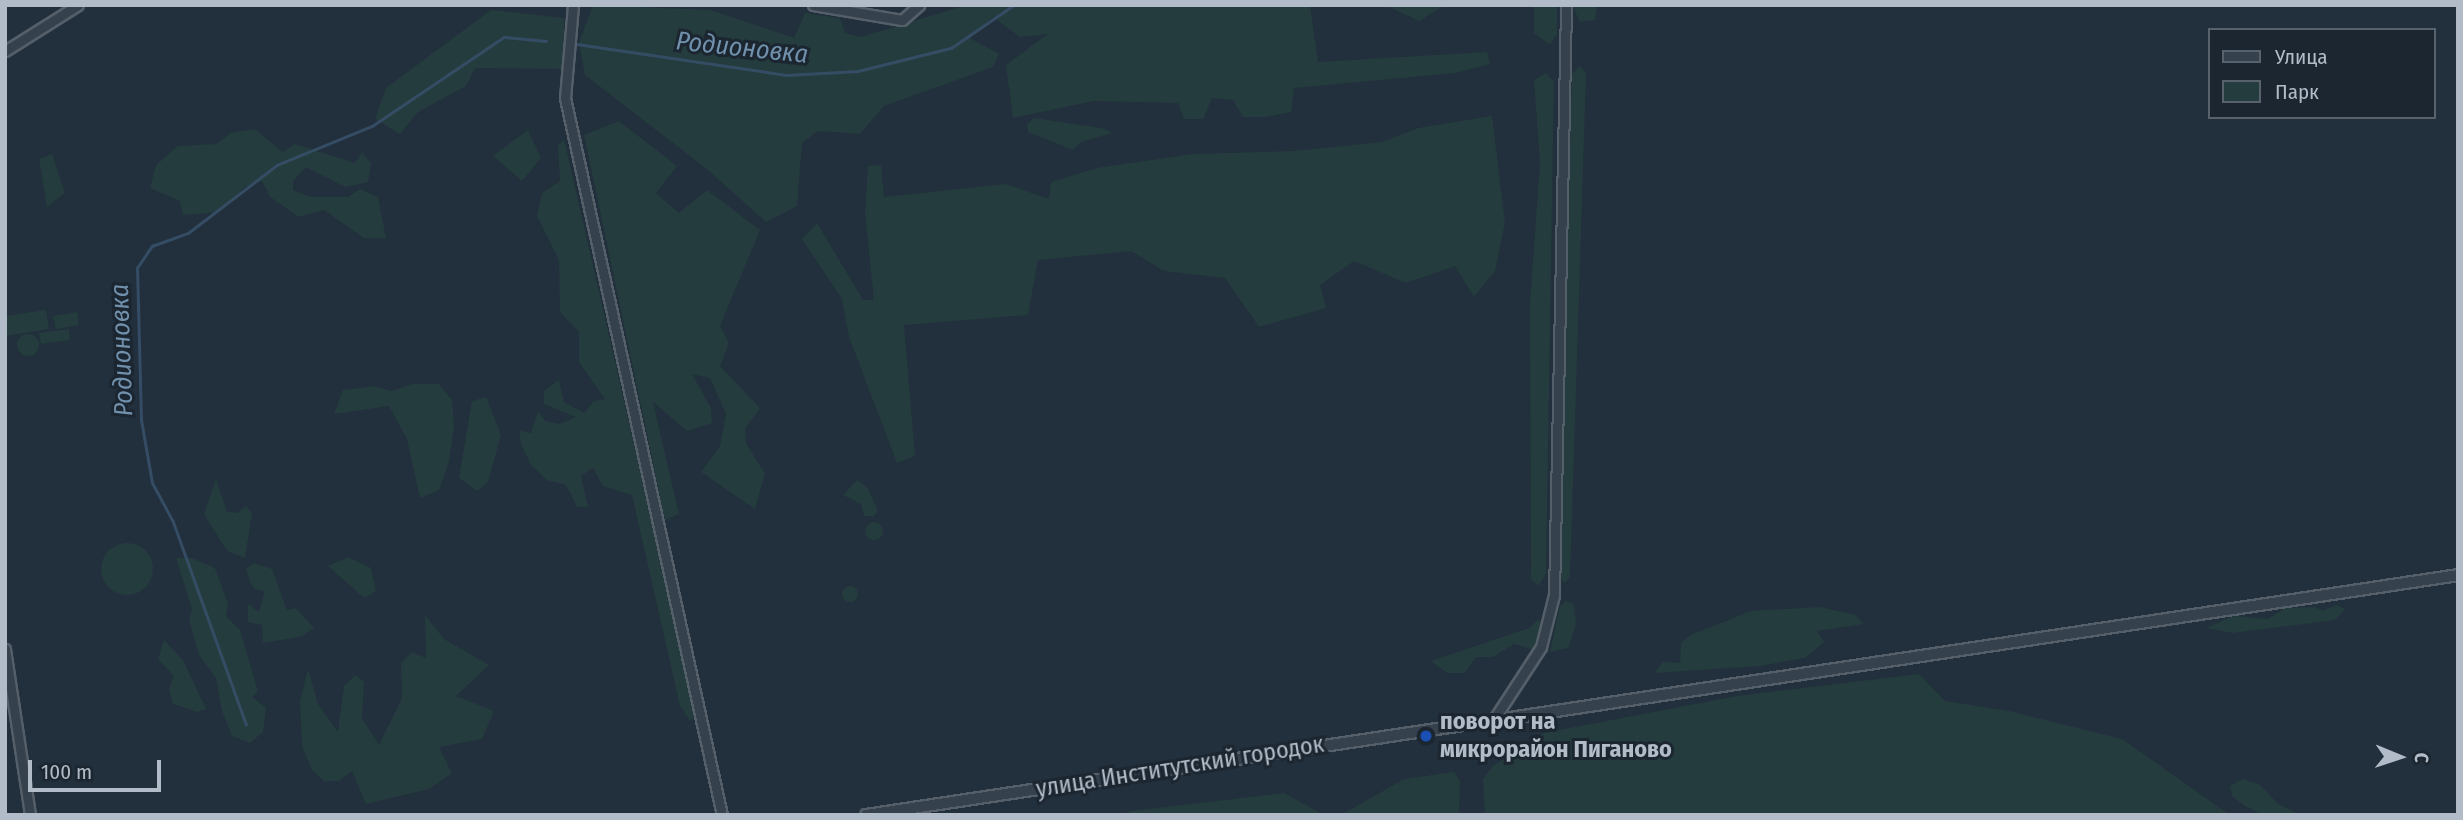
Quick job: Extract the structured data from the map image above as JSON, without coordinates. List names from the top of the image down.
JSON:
{
  "streets": {
    "street": ["улица Институтский городок"]
  },
  "water": ["Родионовка"],
  "places": ["поворот на микрорайон Пиганово"],
  "legend": ["Улица", "Парк"],
  "scale_bar": "100 m",
  "north": "right"
}
